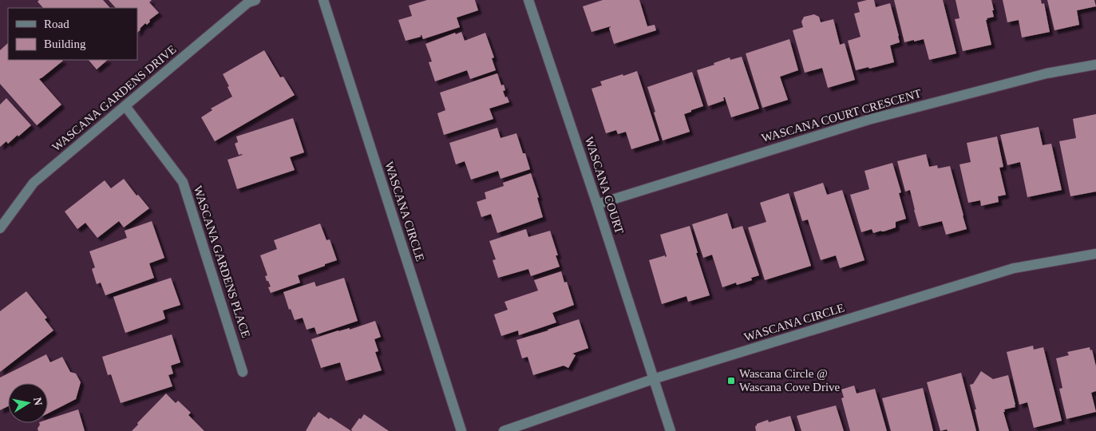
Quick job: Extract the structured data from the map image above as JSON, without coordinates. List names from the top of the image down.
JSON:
{
  "streets": {
    "street": [
      "WASCANA GARDENS DRIVE",
      "WASCANA COURT CRESCENT",
      "WASCANA COURT",
      "WASCANA CIRCLE",
      "WASCANA GARDENS PLACE"
    ]
  },
  "crossings": [
    ["WASCANA GARDENS DRIVE", "WASCANA GARDENS PLACE"],
    ["WASCANA COURT CRESCENT", "WASCANA COURT"],
    ["WASCANA COURT", "WASCANA CIRCLE"]
  ],
  "places": {
    "transit": ["Wascana Circle @ Wascana Cove Drive"]
  },
  "legend": ["Road", "Building"],
  "north": "right"
}
